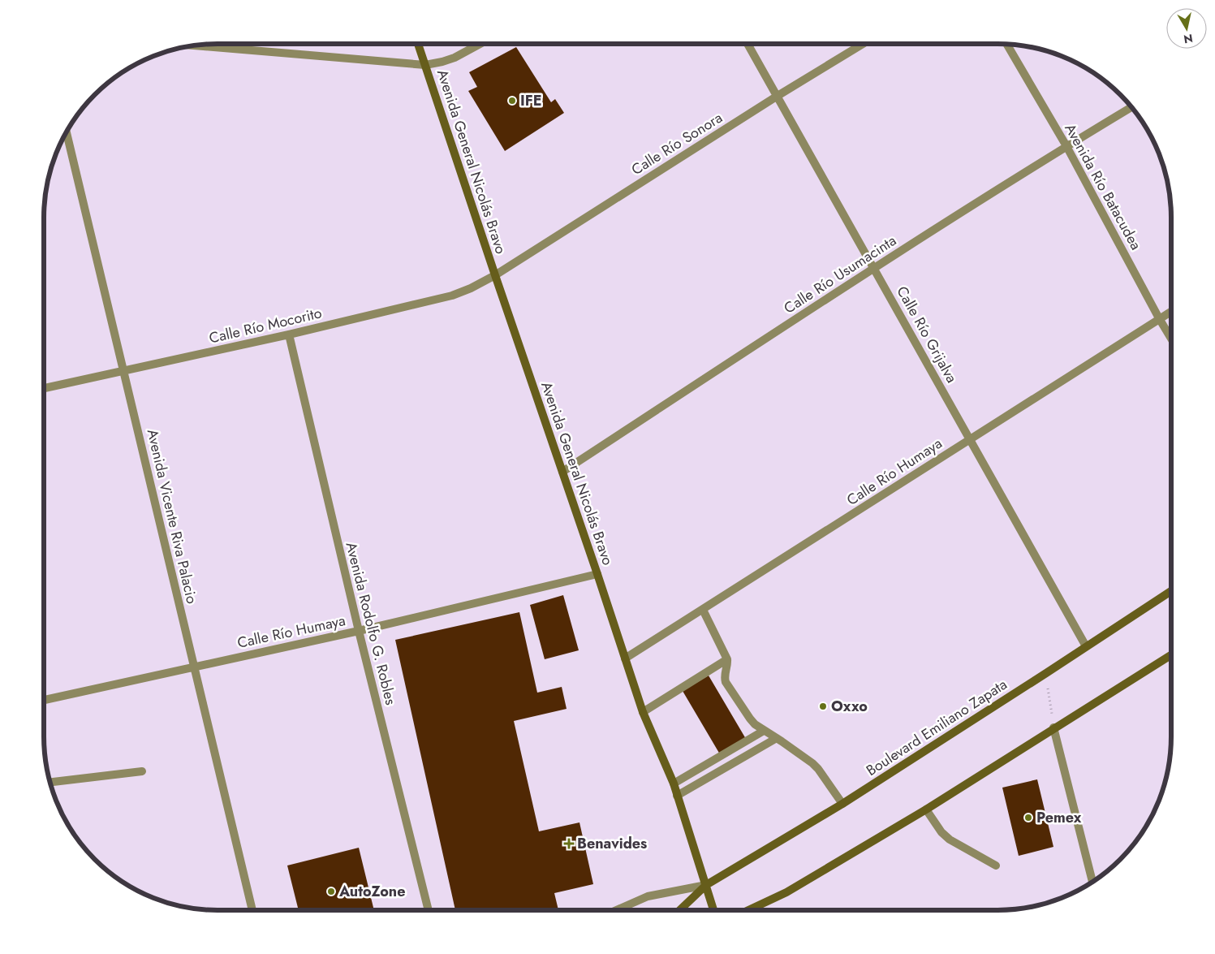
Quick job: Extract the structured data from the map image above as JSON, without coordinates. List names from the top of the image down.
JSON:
{
  "streets": {
    "main road": ["Avenida General Nicolás Bravo", "Boulevard Emiliano Zapata"],
    "street": [
      "Calle Río Sonora",
      "Avenida Río Batacudea",
      "Calle Río Usumacinta",
      "Calle Río Mocorito",
      "Calle Río Grijalva",
      "Calle Río Humaya",
      "Avenida Vicente Riva Palacio",
      "Avenida Rodolfo G. Robles"
    ]
  },
  "crossings": [
    ["Calle Río Sonora", "Avenida General Nicolás Bravo"],
    ["Calle Río Sonora", "Calle Río Mocorito"],
    ["Calle Río Sonora", "Calle Río Grijalva"],
    ["Avenida General Nicolás Bravo", "Calle Río Usumacinta"],
    ["Avenida General Nicolás Bravo", "Calle Río Mocorito"],
    ["Avenida General Nicolás Bravo", "Calle Río Humaya"],
    ["Avenida General Nicolás Bravo", "Boulevard Emiliano Zapata"],
    ["Avenida Río Batacudea", "Calle Río Usumacinta"],
    ["Avenida Río Batacudea", "Calle Río Humaya"],
    ["Calle Río Usumacinta", "Calle Río Grijalva"],
    ["Calle Río Mocorito", "Avenida Vicente Riva Palacio"],
    ["Calle Río Mocorito", "Avenida Rodolfo G. Robles"],
    ["Calle Río Grijalva", "Calle Río Humaya"],
    ["Calle Río Grijalva", "Boulevard Emiliano Zapata"],
    ["Calle Río Humaya", "Avenida Vicente Riva Palacio"],
    ["Calle Río Humaya", "Avenida Rodolfo G. Robles"]
  ],
  "places": {
    "other": [
      "IFE",
      "Oxxo",
      "Pemex",
      "AutoZone"
    ],
    "health": ["Benavides"]
  },
  "north": "bottom"
}
